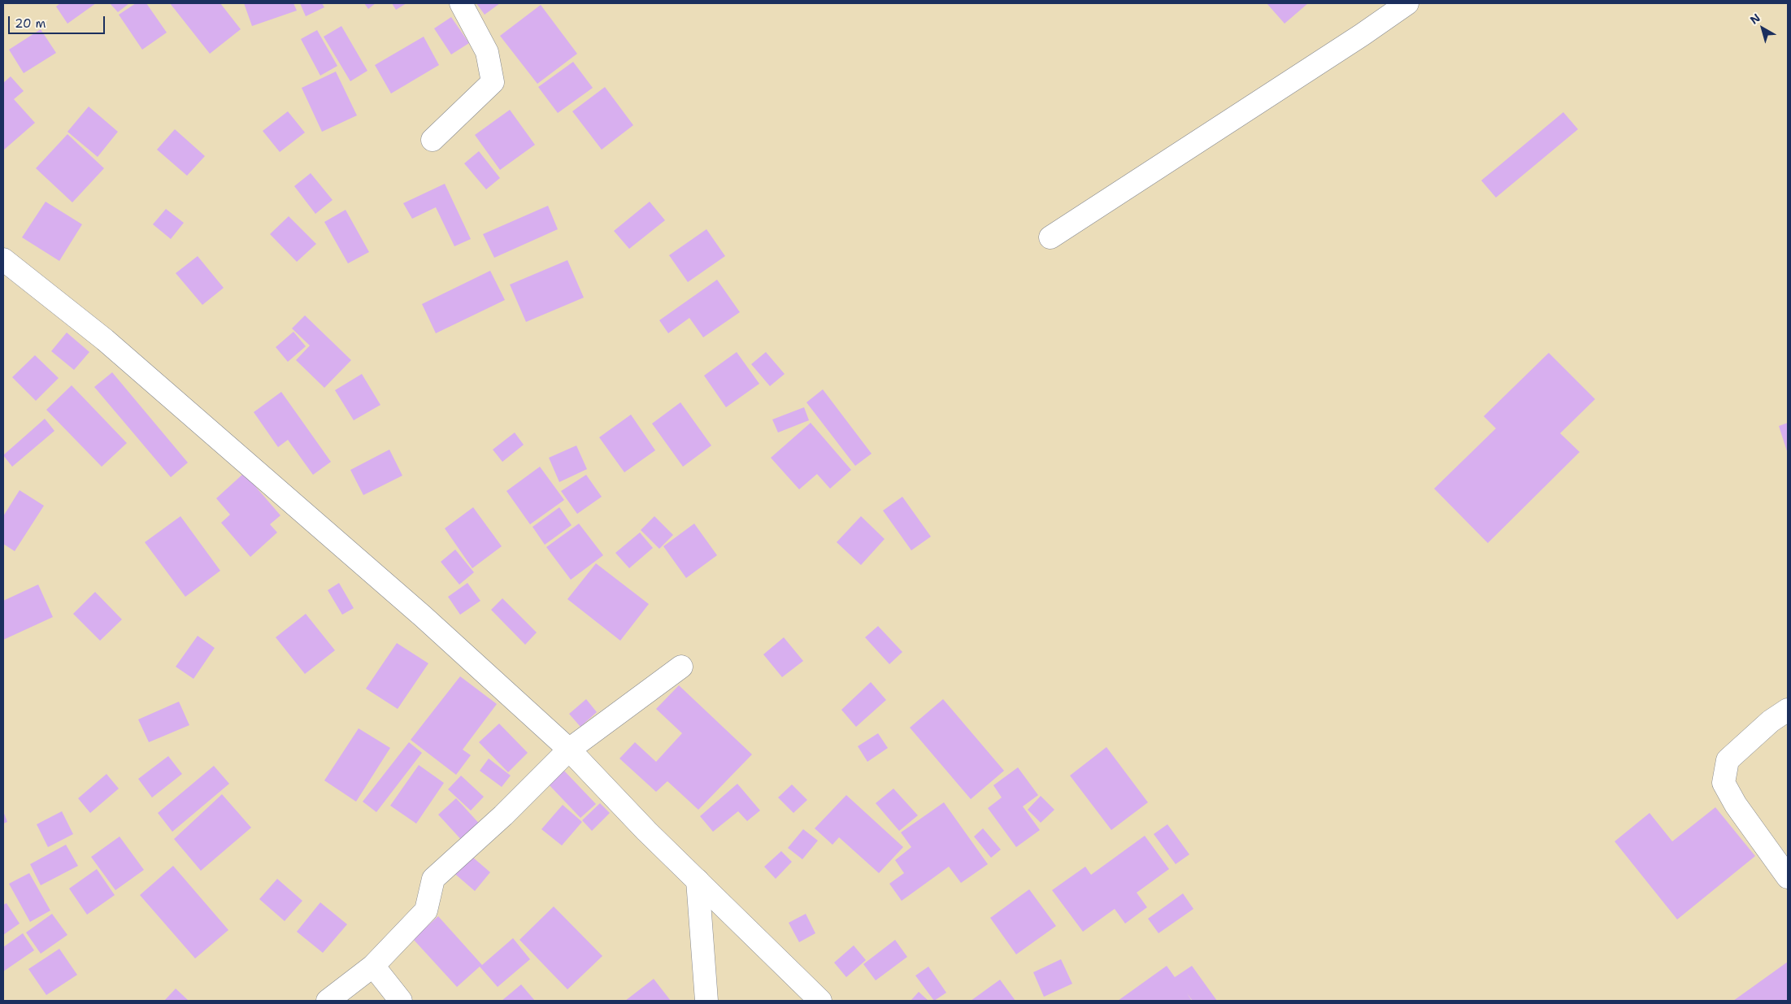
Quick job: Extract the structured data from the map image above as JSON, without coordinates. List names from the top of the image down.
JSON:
{
  "scale_bar": "20 m",
  "north": "top left"
}
